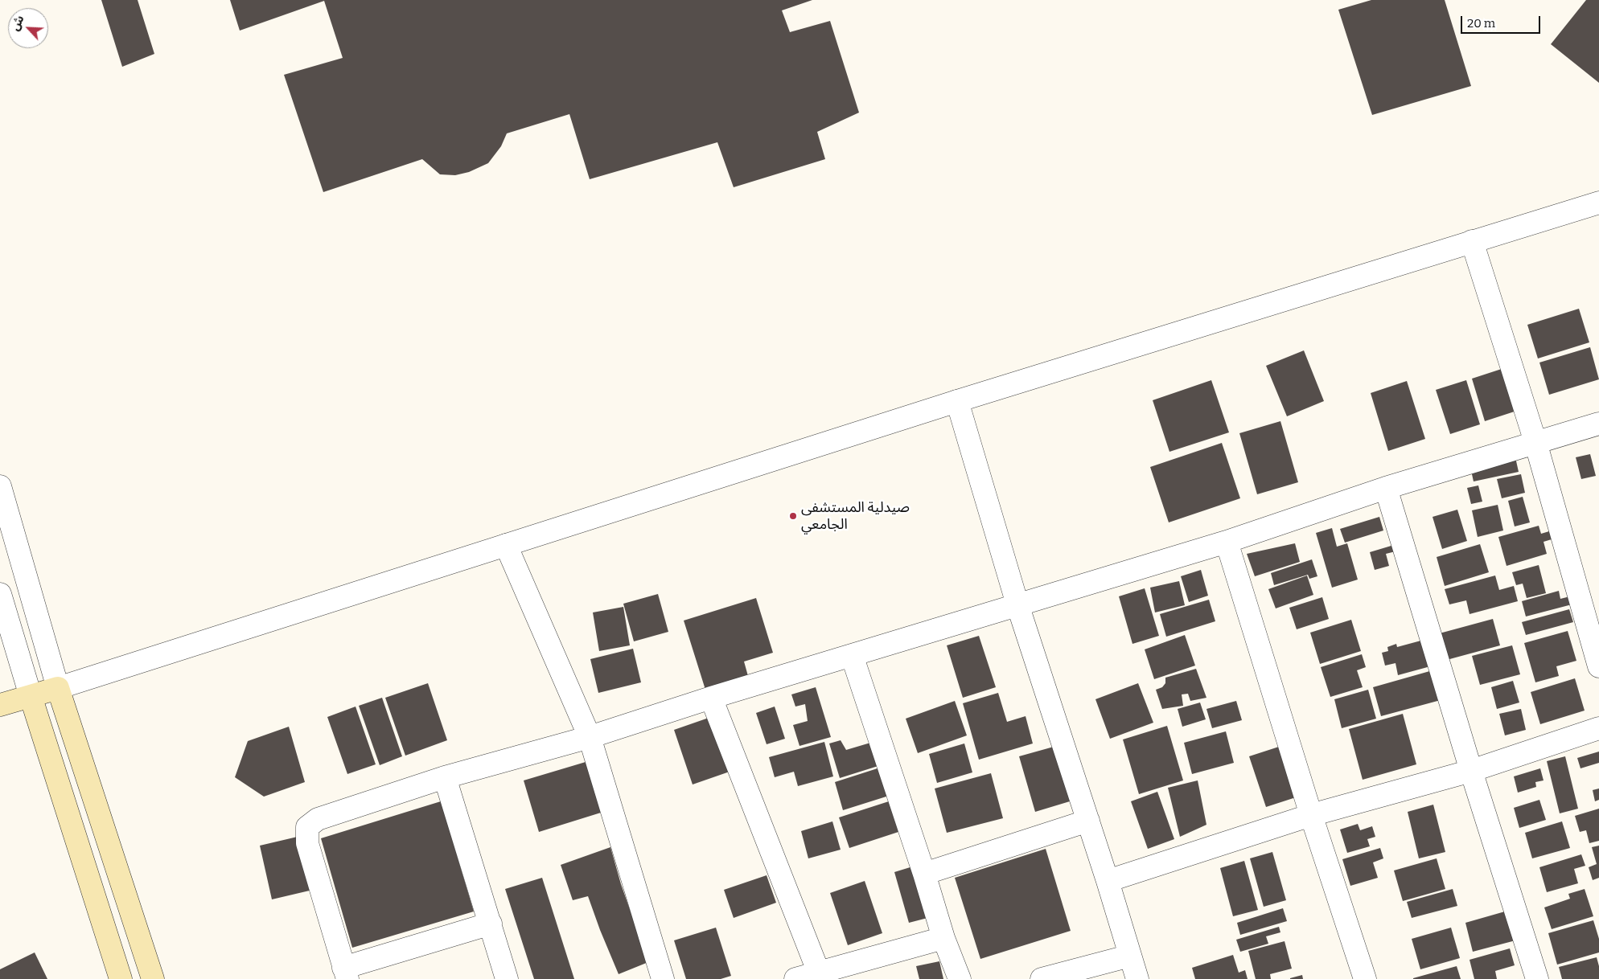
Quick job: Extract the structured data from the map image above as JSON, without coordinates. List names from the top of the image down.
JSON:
{
  "places": ["صيدلية المستشفى الجامعي"],
  "scale_bar": "20 m",
  "north": "top left"
}
